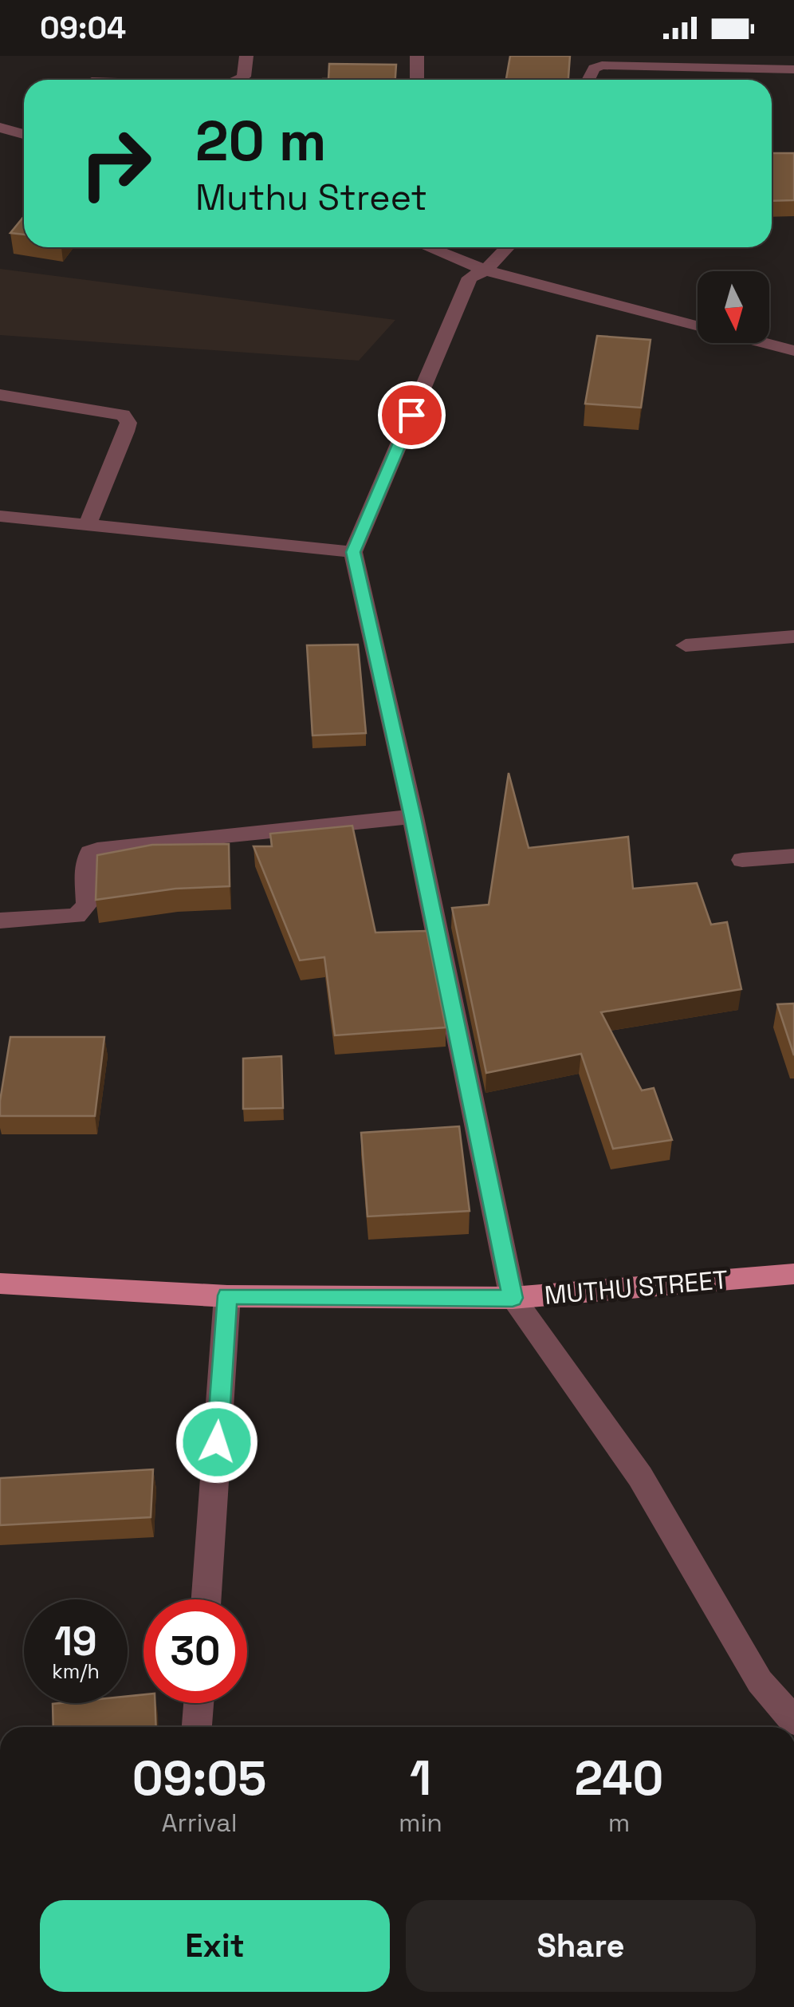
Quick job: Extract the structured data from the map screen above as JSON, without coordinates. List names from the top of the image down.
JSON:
{
  "streets": {
    "main road": ["MUTHU STREET"]
  },
  "north": "bottom",
  "page": {
    "status": "09:04",
    "turn": ["20 m", "Muthu Street"],
    "speed": "19 km/h",
    "limit": "30",
    "eta": [
      "09:05",
      "Arrival",
      "1",
      "min",
      "240",
      "m"
    ],
    "buttons": ["Exit", "Share"]
  }
}
